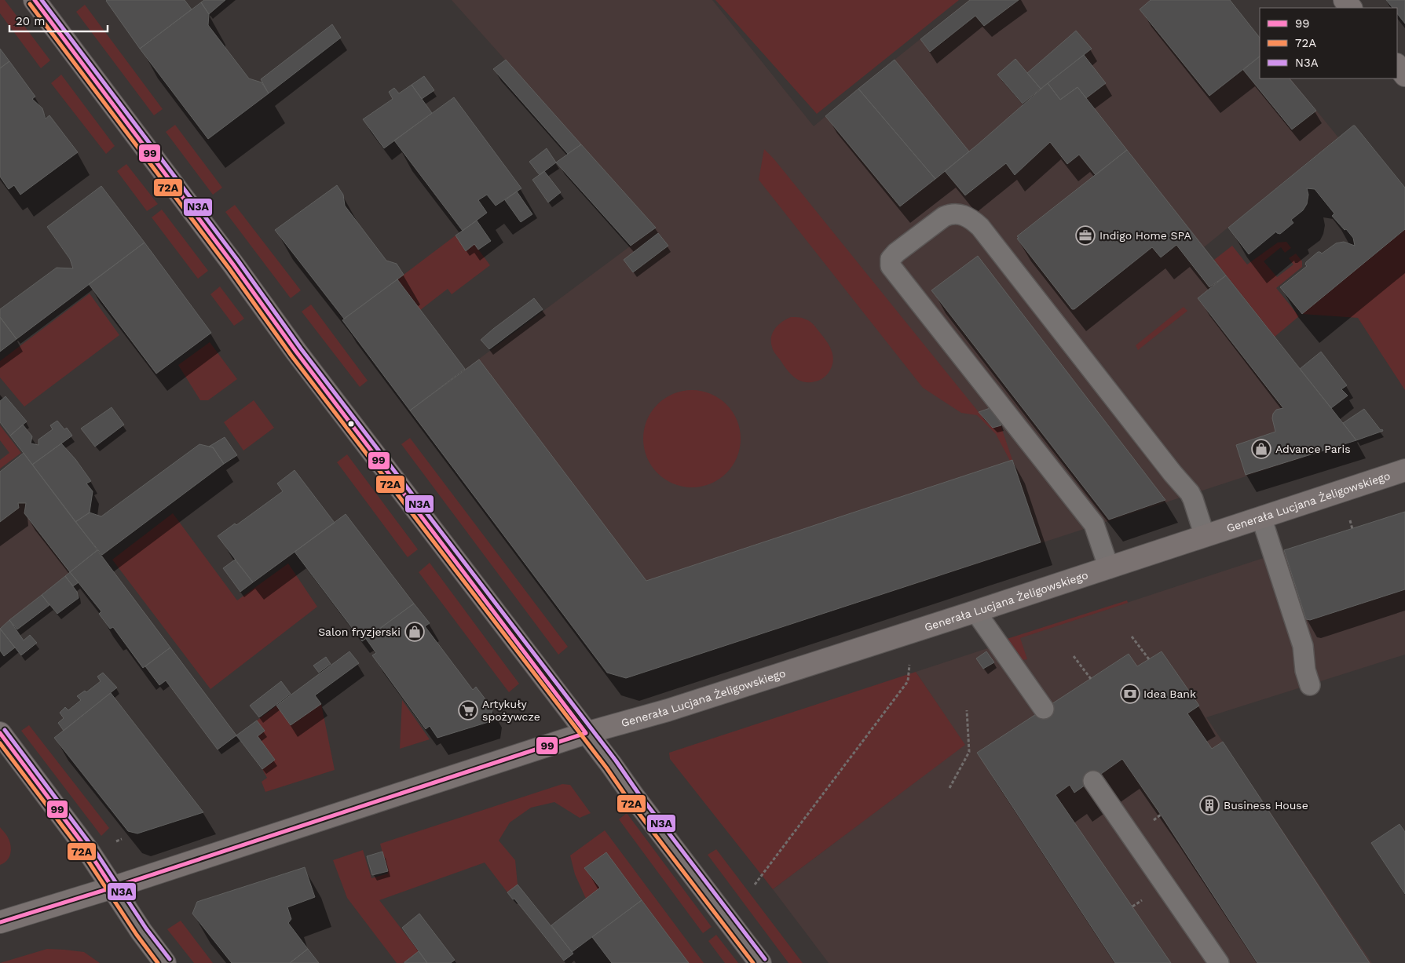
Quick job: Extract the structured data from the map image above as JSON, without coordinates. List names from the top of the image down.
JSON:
{
  "streets": {
    "street": ["Generała Lucjana Żeligowskiego"]
  },
  "places": {
    "office": ["Indigo Home SPA"],
    "shop": ["Advance Paris", "Salon fryzjerski"],
    "bank": ["Idea Bank"],
    "supermarket": ["Artykuły spożywcze"],
    "building": ["Business House"]
  },
  "lines": ["transit line 99", "transit line N3A", "transit line 72A"],
  "legend": ["99", "72A", "N3A"],
  "scale_bar": "20 m"
}
